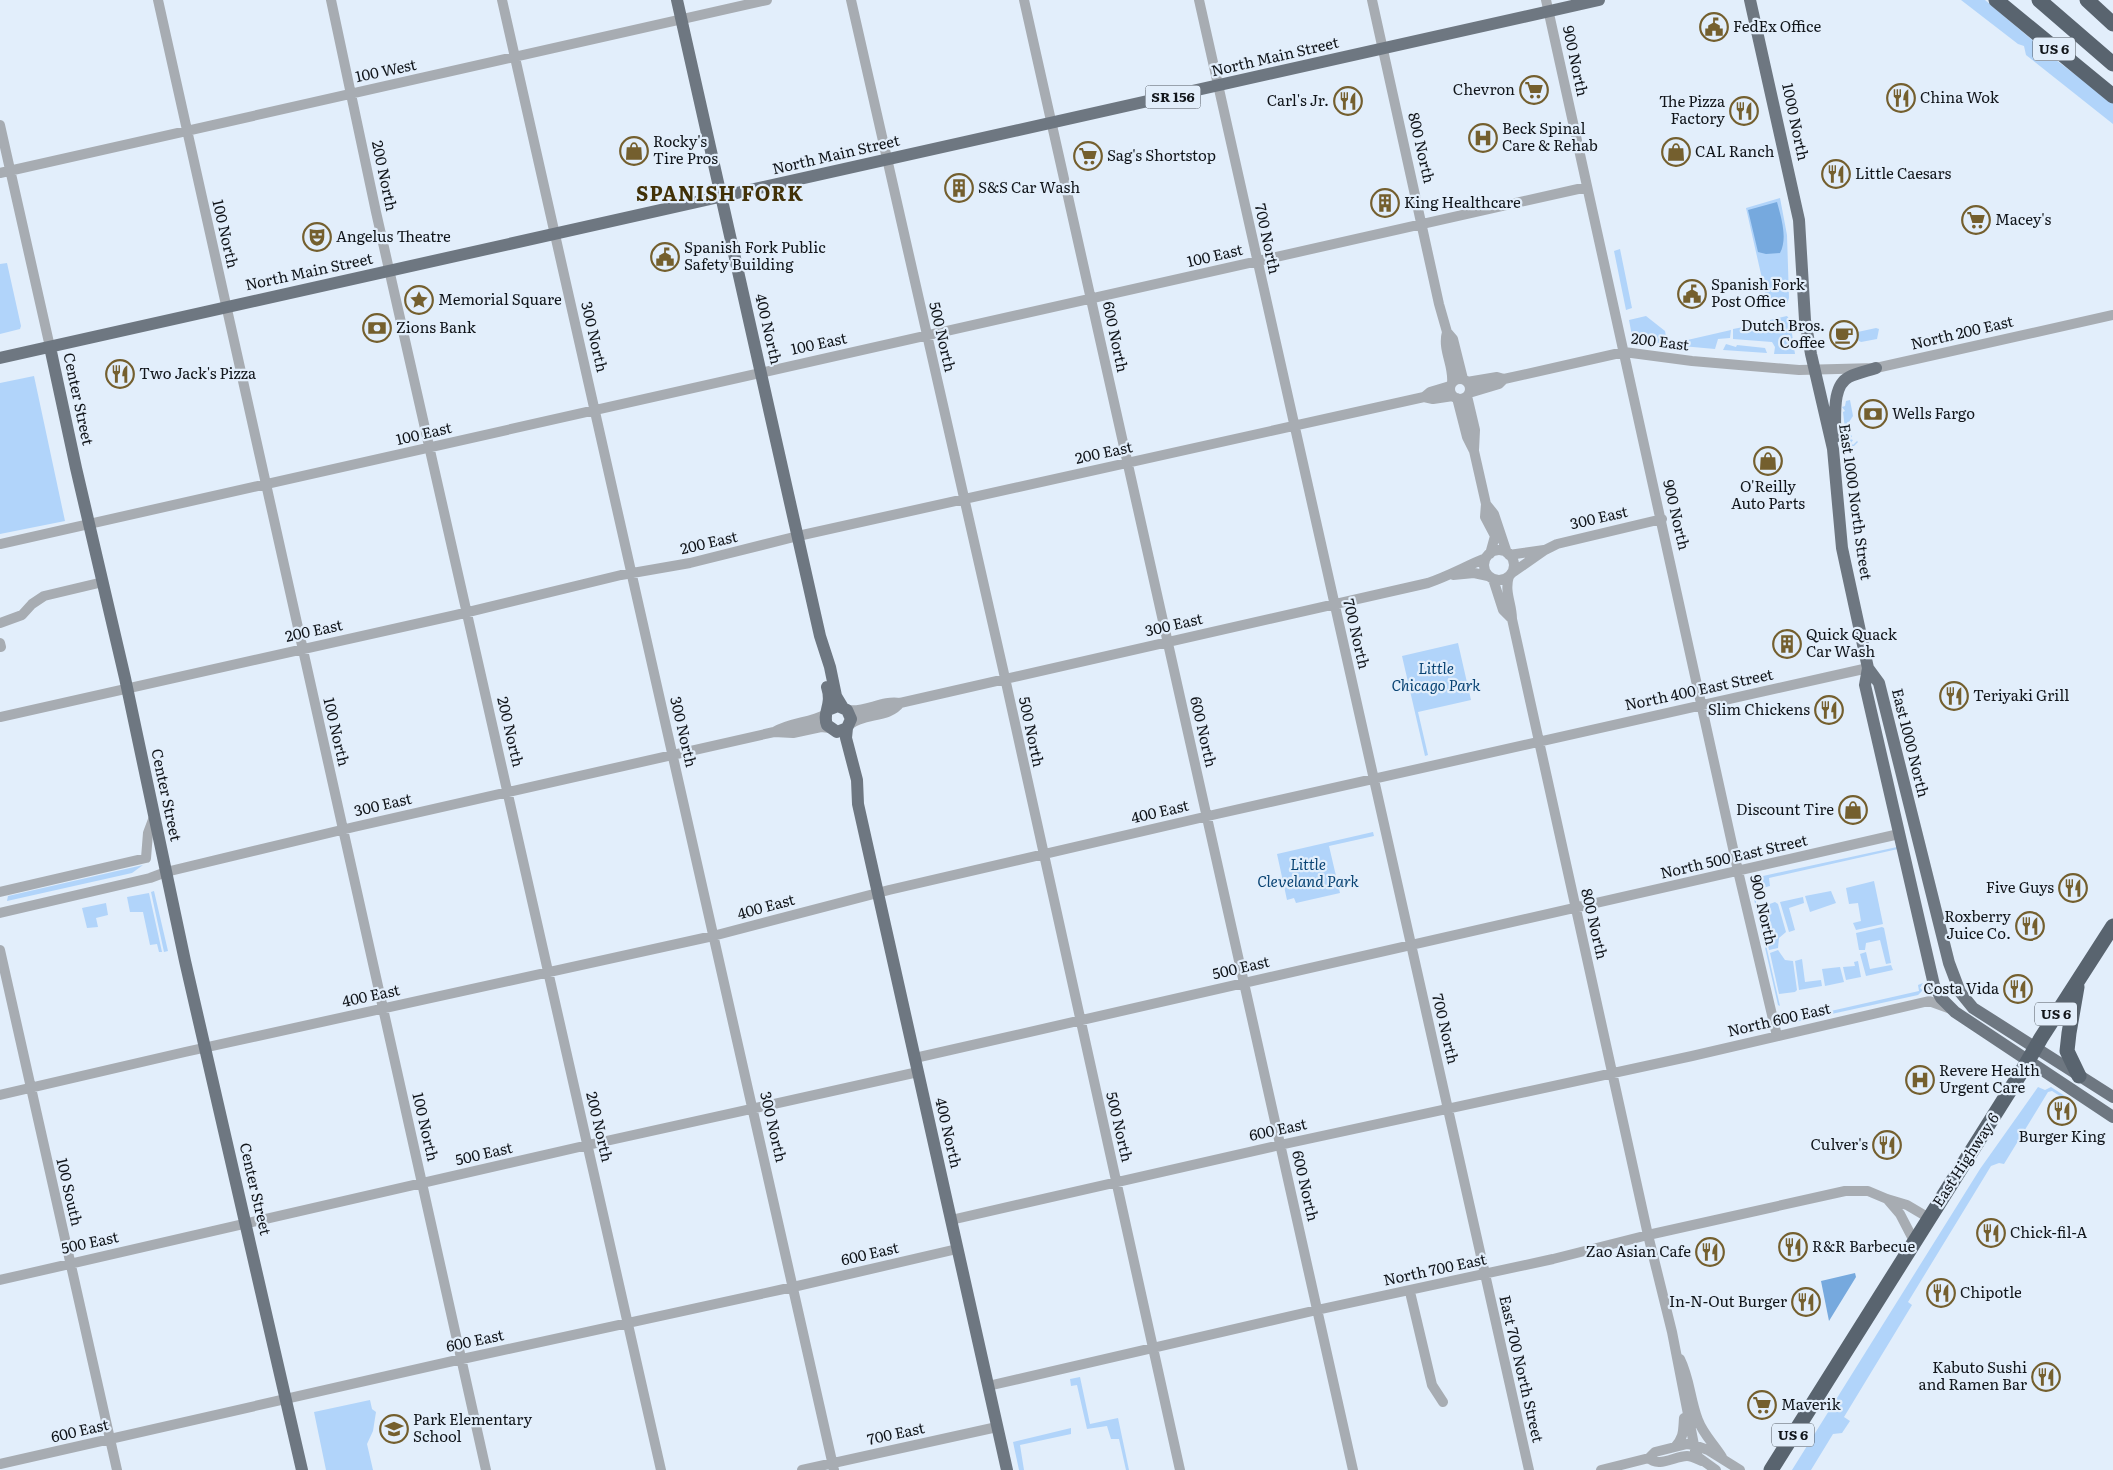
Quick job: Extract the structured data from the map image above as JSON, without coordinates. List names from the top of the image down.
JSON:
{
  "streets": {
    "highway": ["US 6", "East Highway 6"],
    "main road": [
      "North Main Street",
      "SR 156",
      "1000 North",
      "400 North",
      "Center Street",
      "East 1000 North Street",
      "East 1000 North"
    ],
    "street": [
      "900 North",
      "100 West",
      "800 North",
      "200 North",
      "100 North",
      "700 North",
      "100 East",
      "North 200 East",
      "300 North",
      "500 North",
      "600 North",
      "200 East",
      "300 East",
      "North 400 East Street",
      "400 East",
      "North 500 East Street",
      "500 East",
      "North 600 East",
      "600 East",
      "100 South",
      "North 700 East",
      "East 700 North Street",
      "700 East"
    ]
  },
  "crossings": [
    ["North Main Street", "900 North"],
    ["North Main Street", "SR 156"],
    ["North Main Street", "800 North"],
    ["North Main Street", "200 North"],
    ["North Main Street", "100 North"],
    ["North Main Street", "700 North"],
    ["North Main Street", "400 North"],
    ["North Main Street", "300 North"],
    ["North Main Street", "500 North"],
    ["North Main Street", "600 North"],
    ["North Main Street", "Center Street"],
    ["900 North", "100 East"],
    ["900 North", "200 East"],
    ["900 North", "300 East"],
    ["900 North", "North 400 East Street"],
    ["900 North", "North 500 East Street"],
    ["900 North", "North 600 East"],
    ["100 West", "200 North"],
    ["100 West", "100 North"],
    ["100 West", "400 North"],
    ["100 West", "300 North"],
    ["100 West", "Center Street"],
    ["SR 156", "Center Street"],
    ["1000 North", "East 1000 North Street"],
    ["800 North", "100 East"],
    ["800 North", "200 East"],
    ["800 North", "300 East"],
    ["800 North", "North 400 East Street"],
    ["800 North", "400 East"],
    ["800 North", "North 500 East Street"],
    ["800 North", "500 East"],
    ["800 North", "North 600 East"],
    ["800 North", "600 East"],
    ["800 North", "North 700 East"],
    ["200 North", "100 East"],
    ["200 North", "200 East"],
    ["200 North", "300 East"],
    ["200 North", "400 East"],
    ["200 North", "500 East"],
    ["200 North", "600 East"],
    ["100 North", "100 East"],
    ["100 North", "200 East"],
    ["100 North", "300 East"],
    ["100 North", "400 East"],
    ["100 North", "500 East"],
    ["100 North", "600 East"],
    ["700 North", "100 East"],
    ["700 North", "200 East"],
    ["700 North", "300 East"],
    ["700 North", "400 East"],
    ["700 North", "500 East"],
    ["700 North", "600 East"],
    ["700 North", "North 700 East"],
    ["700 North", "East 700 North Street"],
    ["100 East", "400 North"],
    ["100 East", "300 North"],
    ["100 East", "500 North"],
    ["100 East", "600 North"],
    ["100 East", "Center Street"],
    ["400 North", "200 East"],
    ["400 North", "300 East"],
    ["400 North", "400 East"],
    ["400 North", "500 East"],
    ["400 North", "600 East"],
    ["400 North", "North 700 East"],
    ["400 North", "700 East"],
    ["North 200 East", "200 East"],
    ["North 200 East", "East 1000 North Street"],
    ["300 North", "200 East"],
    ["300 North", "300 East"],
    ["300 North", "400 East"],
    ["300 North", "500 East"],
    ["300 North", "600 East"],
    ["300 North", "700 East"],
    ["500 North", "200 East"],
    ["500 North", "300 East"],
    ["500 North", "400 East"],
    ["500 North", "500 East"],
    ["500 North", "600 East"],
    ["500 North", "North 700 East"],
    ["600 North", "200 East"],
    ["600 North", "300 East"],
    ["600 North", "400 East"],
    ["600 North", "500 East"],
    ["600 North", "600 East"],
    ["600 North", "North 700 East"],
    ["200 East", "Center Street"],
    ["200 East", "East 1000 North Street"],
    ["Center Street", "300 East"],
    ["Center Street", "400 East"],
    ["Center Street", "500 East"],
    ["Center Street", "600 East"],
    ["East 1000 North Street", "North 400 East Street"],
    ["East 1000 North Street", "East 1000 North"],
    ["North 400 East Street", "East 1000 North"],
    ["North 400 East Street", "400 East"],
    ["East 1000 North", "North 500 East Street"],
    ["East 1000 North", "East Highway 6"],
    ["400 East", "100 South"],
    ["North 500 East Street", "500 East"],
    ["500 East", "100 South"],
    ["North 600 East", "600 East"],
    ["600 East", "100 South"],
    ["East Highway 6", "North 700 East"],
    ["North 700 East", "East 700 North Street"]
  ],
  "districts": ["SPANISH FORK"],
  "parks": ["Little Chicago Park", "Little Cleveland Park"],
  "places": {
    "public building": ["FedEx Office", "Spanish Fork Public Safety Building", "Spanish Fork Post Office"],
    "supermarket": [
      "Chevron",
      "Sag's Shortstop",
      "Macey's",
      "Maverik"
    ],
    "restaurant": [
      "China Wok",
      "Carl's Jr.",
      "The Pizza Factory",
      "Little Caesars",
      "Two Jack's Pizza",
      "Teriyaki Grill",
      "Slim Chickens",
      "Five Guys",
      "Roxberry Juice Co.",
      "Costa Vida",
      "Burger King",
      "Culver's",
      "Chick-fil-A",
      "R&R Barbecue",
      "Zao Asian Cafe",
      "Chipotle",
      "In-N-Out Burger",
      "Kabuto Sushi and Ramen Bar"
    ],
    "hospital": ["Beck Spinal Care & Rehab", "Revere Health Urgent Care"],
    "shop": [
      "Rocky's Tire Pros",
      "CAL Ranch",
      "O'Reilly Auto Parts",
      "Discount Tire"
    ],
    "building": ["S&S Car Wash", "King Healthcare", "Quick Quack Car Wash"],
    "theatre": ["Angelus Theatre"],
    "place": ["Memorial Square"],
    "bank": ["Zions Bank", "Wells Fargo"],
    "cafe": ["Dutch Bros. Coffee"],
    "school or university": ["Park Elementary School"]
  }
}
